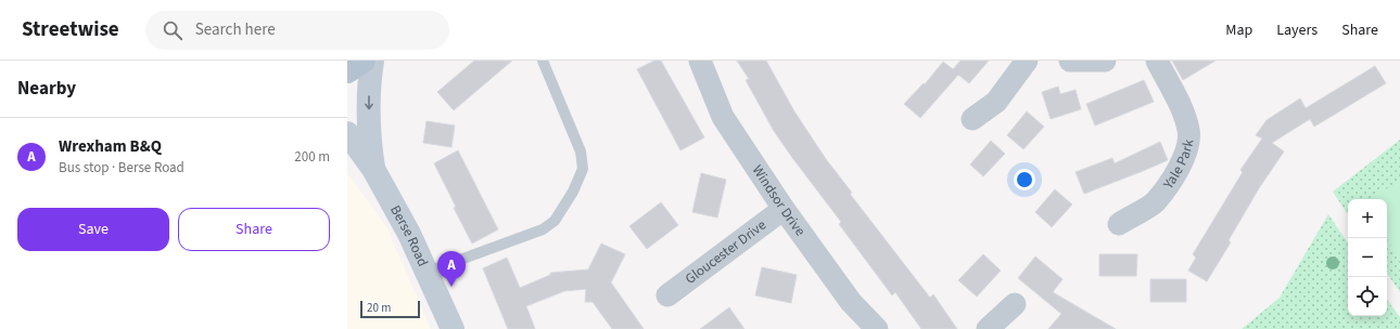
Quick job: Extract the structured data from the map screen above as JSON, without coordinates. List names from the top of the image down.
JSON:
{
  "streets": {
    "main road": ["Berse Road"],
    "street": ["Yale Park", "Windsor Drive", "Gloucester Drive"]
  },
  "crossings": [
    ["Windsor Drive", "Gloucester Drive"]
  ],
  "scale_bar": "20 m",
  "page": {
    "header": "Streetwise",
    "search": "Search here",
    "nav": ["Map", "Layers", "Share"],
    "heading": "Nearby",
    "list": [
      {
        "mark": "A",
        "name": "Wrexham B&Q",
        "note": "Bus stop · Berse Road",
        "value": "200 m"
      }
    ],
    "buttons": ["Save", "Share"],
    "map_buttons": ["+", "−"],
    "pins": "A",
    "scale": "20 m"
  }
}
